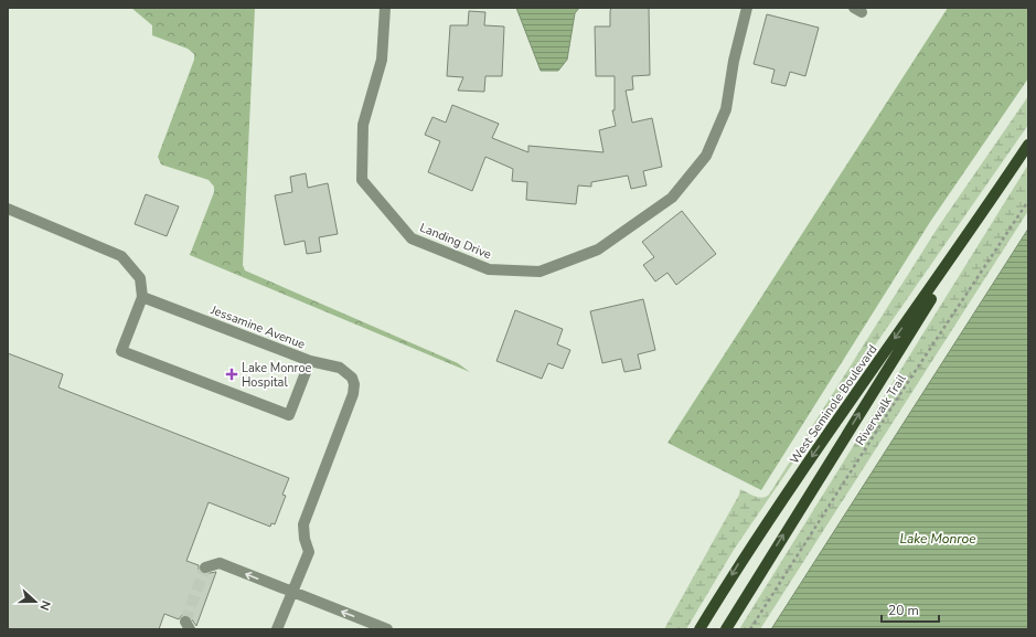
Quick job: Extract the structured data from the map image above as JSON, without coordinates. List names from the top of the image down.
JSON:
{
  "streets": {
    "main road": ["West Seminole Boulevard"],
    "street": ["Landing Drive", "Jessamine Avenue"],
    "path": ["Riverwalk Trail"]
  },
  "water": ["Lake Monroe"],
  "places": {
    "health": ["Lake Monroe Hospital"]
  },
  "scale_bar": "20 m",
  "north": "right"
}
